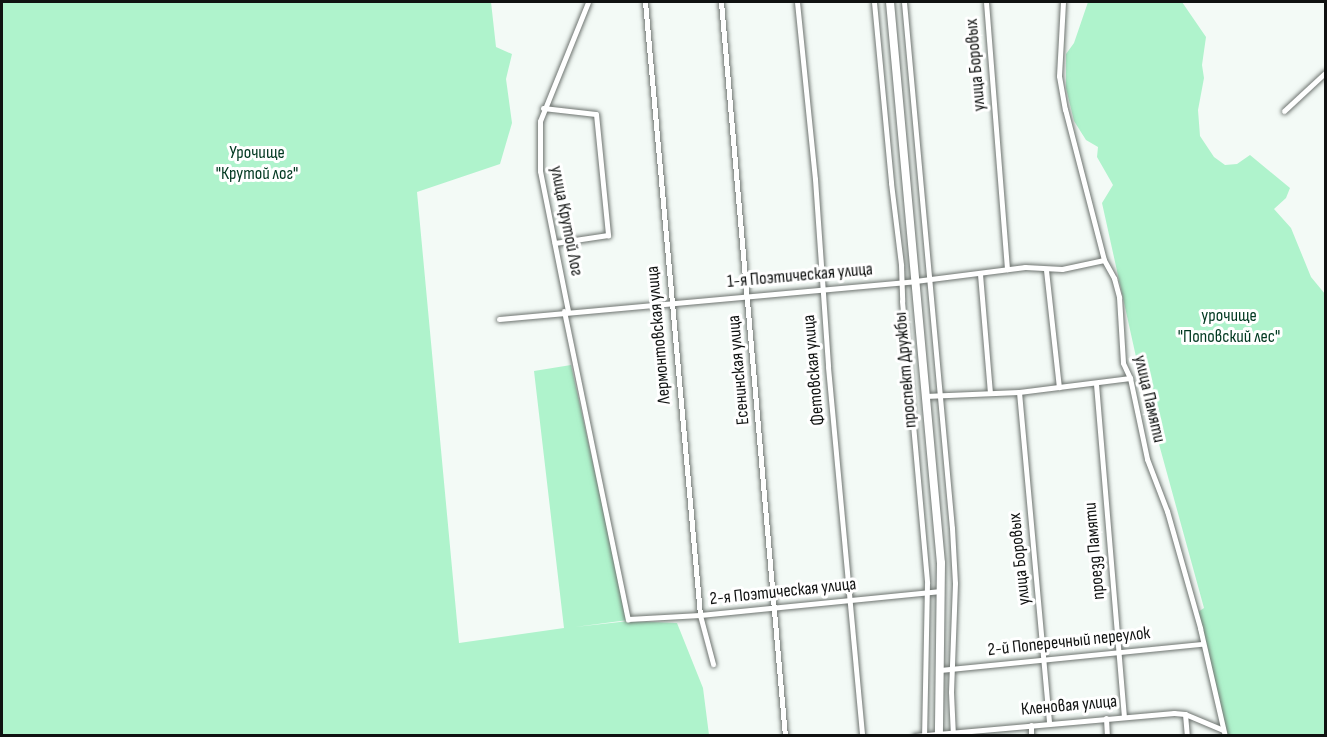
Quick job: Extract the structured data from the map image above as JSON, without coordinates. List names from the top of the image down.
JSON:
{
  "streets": {
    "main road": ["проспект Дружбы"],
    "street": [
      "улица Боровых",
      "улица Крутой Лог",
      "1-я Поэтическая улица",
      "Лермонтовская улица",
      "Есенинская улица",
      "Фетовская улица",
      "улица Памяти",
      "проезд Памяти",
      "2-я Поэтическая улица",
      "2-й Поперечный переулок",
      "Кленовая улица"
    ]
  },
  "crossings": [
    ["улица Боровых", "1-я Поэтическая улица"],
    ["улица Боровых", "2-й Поперечный переулок"],
    ["улица Боровых", "Кленовая улица"],
    ["улица Крутой Лог", "1-я Поэтическая улица"],
    ["улица Крутой Лог", "2-я Поэтическая улица"],
    ["1-я Поэтическая улица", "Лермонтовская улица"],
    ["1-я Поэтическая улица", "Есенинская улица"],
    ["1-я Поэтическая улица", "Фетовская улица"],
    ["1-я Поэтическая улица", "проспект Дружбы"],
    ["1-я Поэтическая улица", "улица Памяти"],
    ["Лермонтовская улица", "2-я Поэтическая улица"],
    ["Есенинская улица", "2-я Поэтическая улица"],
    ["Фетовская улица", "2-я Поэтическая улица"],
    ["проспект Дружбы", "2-я Поэтическая улица"],
    ["проспект Дружбы", "2-й Поперечный переулок"],
    ["проспект Дружбы", "Кленовая улица"],
    ["улица Памяти", "2-й Поперечный переулок"],
    ["улица Памяти", "Кленовая улица"],
    ["проезд Памяти", "2-й Поперечный переулок"],
    ["проезд Памяти", "Кленовая улица"]
  ],
  "parks": ["Урочище \"Крутой лог\"", "урочище \"Поповский лес\""]
}
